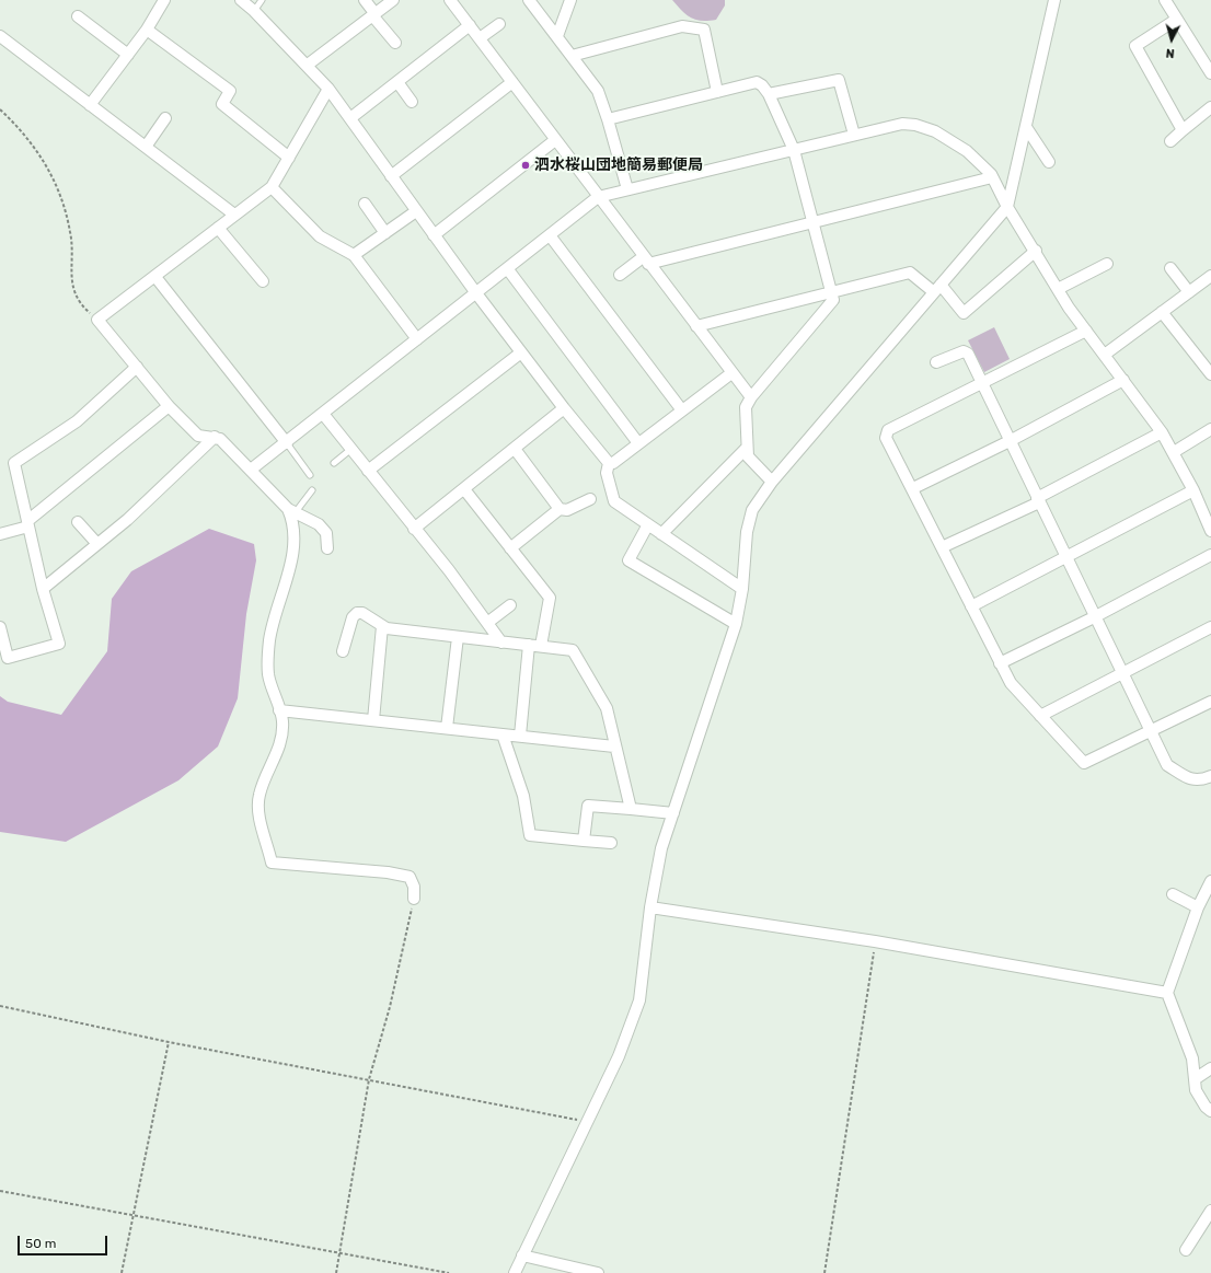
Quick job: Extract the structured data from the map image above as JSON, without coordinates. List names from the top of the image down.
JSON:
{
  "places": ["泗水桜山団地簡易郵便局"],
  "scale_bar": "50 m",
  "north": "bottom"
}
